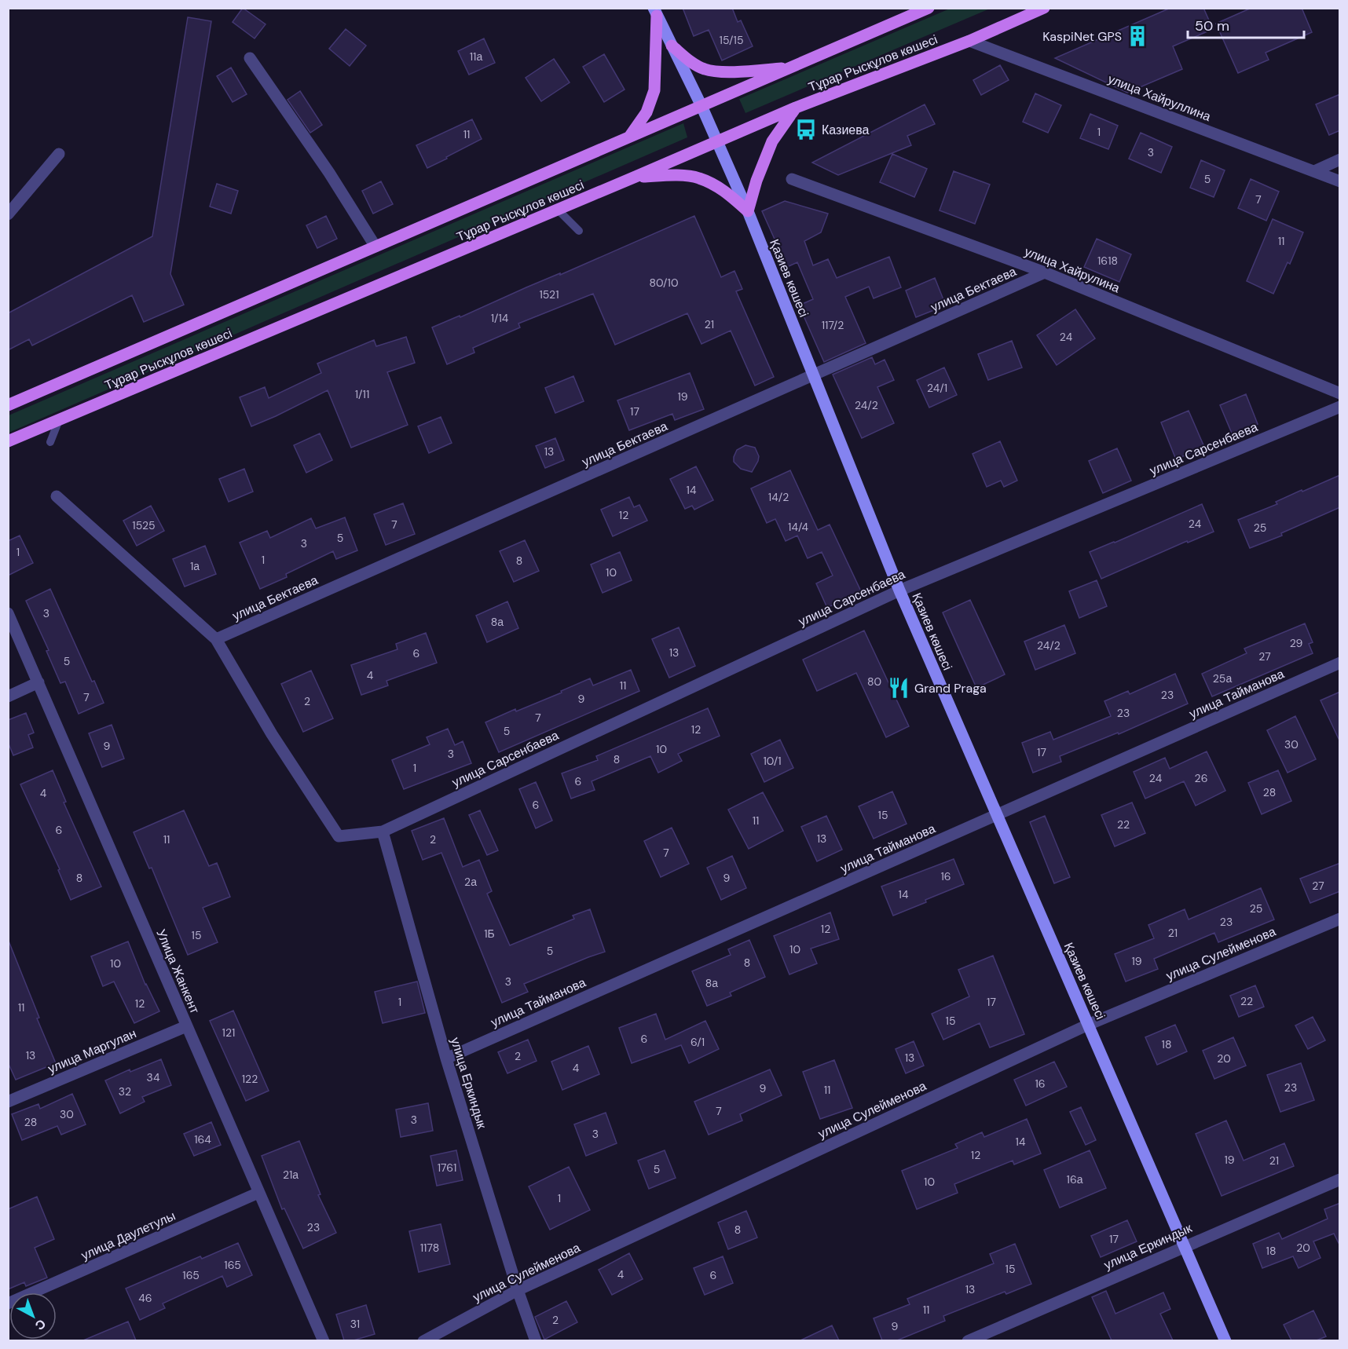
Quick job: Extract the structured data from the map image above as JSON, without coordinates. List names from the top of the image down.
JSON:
{
  "streets": {
    "main road": ["Тұрар Рыскұлов көшесі"],
    "street": [
      "улица Хайруллина",
      "улица Хайрулина",
      "Қазиев көшесі",
      "улица Бектаева",
      "улица Сарсенбаева",
      "улица Тайманова",
      "улица Сулейменова",
      "Улица Жанкент",
      "улица Маргулан",
      "улица Еркиндык",
      "улица Даулетулы"
    ]
  },
  "crossings": [
    ["Тұрар Рыскұлов көшесі", "улица Хайруллина"],
    ["Тұрар Рыскұлов көшесі", "Қазиев көшесі"],
    ["улица Хайрулина", "улица Бектаева"],
    ["Қазиев көшесі", "улица Бектаева"],
    ["Қазиев көшесі", "улица Сарсенбаева"],
    ["Қазиев көшесі", "улица Тайманова"],
    ["Қазиев көшесі", "улица Сулейменова"],
    ["Қазиев көшесі", "улица Еркиндык"],
    ["улица Бектаева", "улица Сарсенбаева"],
    ["улица Сарсенбаева", "улица Еркиндык"],
    ["улица Тайманова", "улица Еркиндык"],
    ["улица Сулейменова", "улица Еркиндык"],
    ["Улица Жанкент", "улица Маргулан"],
    ["Улица Жанкент", "улица Даулетулы"]
  ],
  "places": {
    "building": ["KaspiNet GPS"],
    "bus stop": ["Казиева"],
    "restaurant": ["Grand Praga"]
  },
  "house_numbers": [
    "15/15",
    "11а",
    "1",
    "11",
    "3",
    "5",
    "7",
    "11",
    "1618",
    "80/10",
    "1521",
    "1/14",
    "21",
    "117/2",
    "24",
    "24/1",
    "1/11",
    "19",
    "24/2",
    "17",
    "13",
    "14",
    "14/2",
    "12",
    "24",
    "7",
    "1525",
    "14/4",
    "25",
    "5",
    "3",
    "1",
    "1",
    "8",
    "1а",
    "10",
    "3",
    "8а",
    "29",
    "24/2",
    "13",
    "6",
    "27",
    "5",
    "4",
    "25а",
    "80",
    "11",
    "23",
    "7",
    "9",
    "2",
    "23",
    "7",
    "12",
    "5",
    "30",
    "9",
    "10",
    "17",
    "3",
    "8",
    "10/1",
    "1",
    "24",
    "26",
    "6",
    "28",
    "4",
    "6",
    "15",
    "11",
    "22",
    "6",
    "13",
    "11",
    "2",
    "7",
    "16",
    "8",
    "9",
    "2а",
    "27",
    "14",
    "25",
    "23",
    "12",
    "21",
    "1Б",
    "15",
    "10",
    "5",
    "19",
    "8",
    "10",
    "3",
    "8а",
    "22",
    "1",
    "17",
    "12",
    "11",
    "15",
    "121",
    "6",
    "6/1",
    "18",
    "13",
    "2",
    "13",
    "20",
    "4",
    "34",
    "122",
    "16",
    "23",
    "9",
    "11",
    "32",
    "7",
    "30",
    "3",
    "28",
    "3",
    "164",
    "14",
    "12",
    "19",
    "21",
    "1761",
    "5",
    "21а",
    "16а",
    "10",
    "1",
    "23",
    "8",
    "17",
    "1178",
    "20",
    "18",
    "165",
    "15",
    "4",
    "165",
    "6",
    "13",
    "46",
    "11",
    "2",
    "31",
    "9"
  ],
  "scale_bar": "50 m",
  "north": "bottom right"
}
